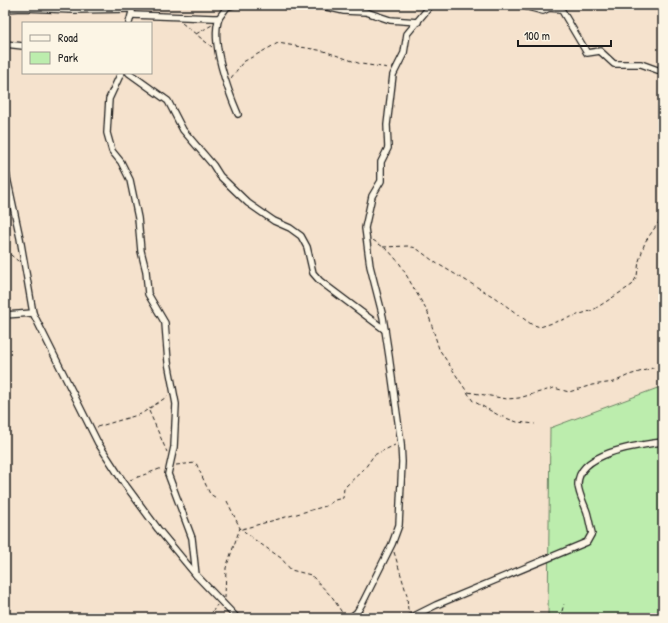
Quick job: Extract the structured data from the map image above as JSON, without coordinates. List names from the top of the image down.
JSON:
{
  "legend": ["Road", "Park"],
  "scale_bar": "100 m"
}
